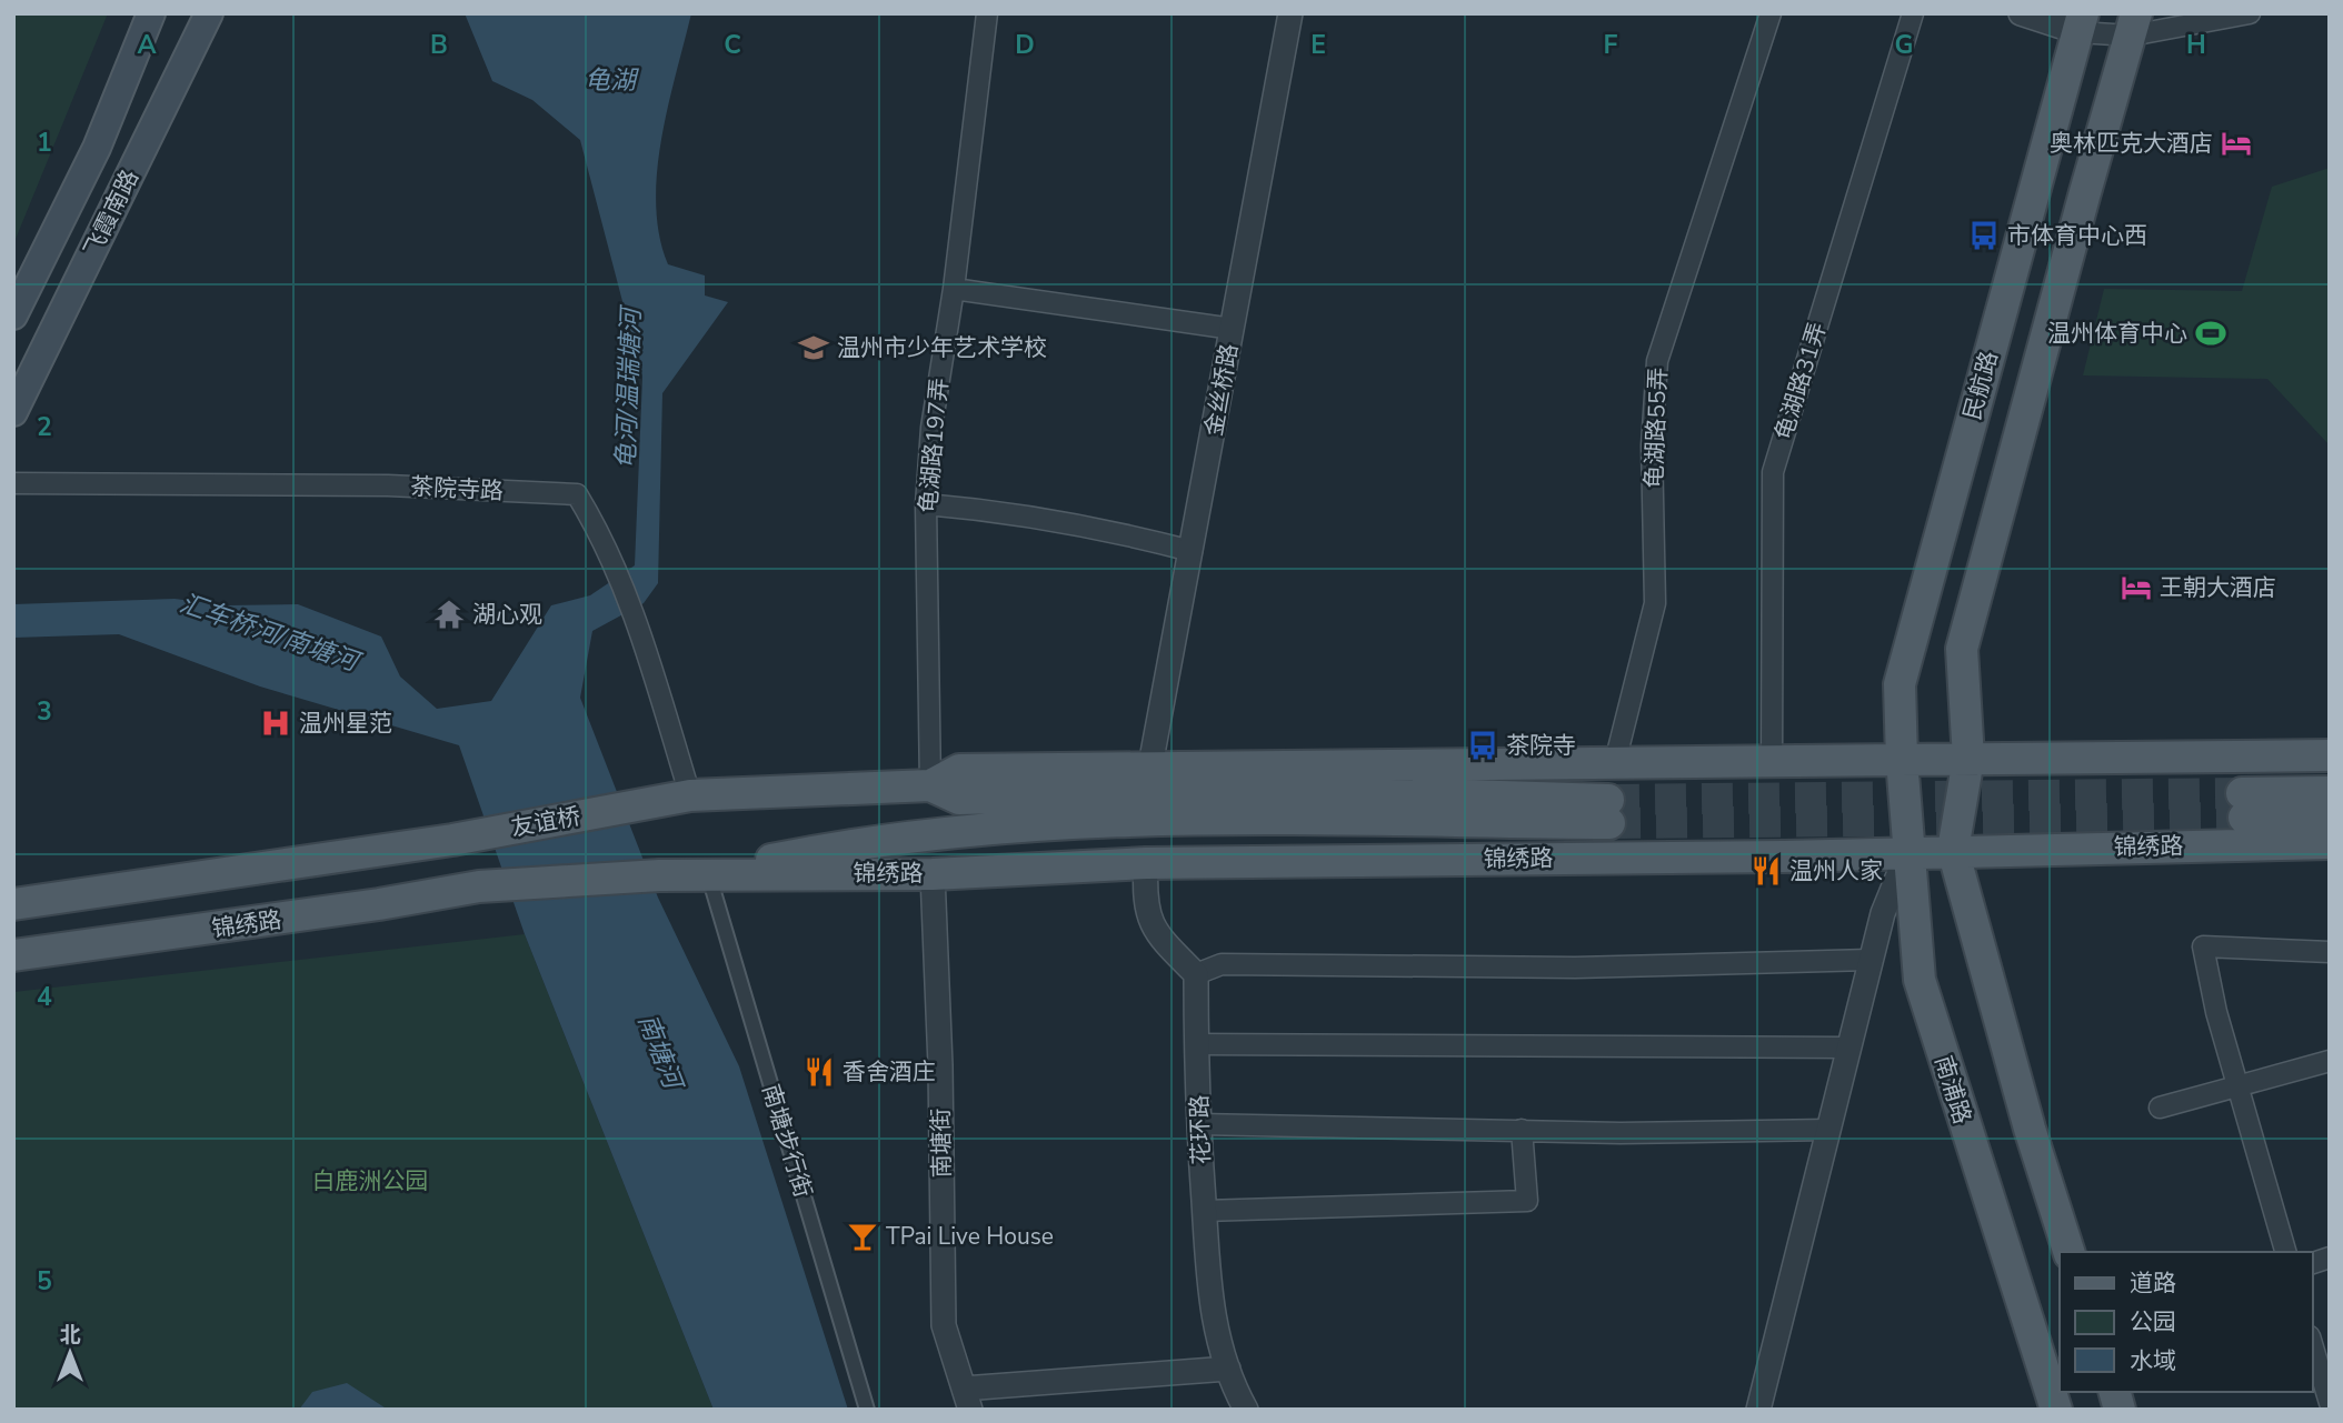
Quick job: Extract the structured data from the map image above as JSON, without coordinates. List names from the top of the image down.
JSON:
{
  "streets": {
    "main road": [
      "飞霞南路",
      "民航路",
      "友谊桥",
      "锦绣路",
      "南浦路"
    ],
    "street": [
      "龟湖路31弄",
      "金丝桥路",
      "龟湖路55弄",
      "龟湖路197弄",
      "茶院寺路",
      "花环路",
      "南塘步行街",
      "南塘街"
    ]
  },
  "crossings": [
    ["龟湖路31弄", "锦绣路"],
    ["民航路", "锦绣路"],
    ["民航路", "南浦路"],
    ["金丝桥路", "锦绣路"],
    ["龟湖路55弄", "锦绣路"],
    ["龟湖路197弄", "锦绣路"],
    ["茶院寺路", "锦绣路"],
    ["友谊桥", "锦绣路"],
    ["锦绣路", "南浦路"],
    ["锦绣路", "南塘步行街"],
    ["锦绣路", "南塘街"]
  ],
  "water": [
    "龟湖",
    "龟河/温瑞塘河",
    "汇车桥河/南塘河",
    "南塘河"
  ],
  "parks": ["白鹿洲公园"],
  "places": {
    "hotel": ["奥林匹克大酒店", "王朝大酒店"],
    "bus stop": ["市体育中心西", "茶院寺"],
    "sports": ["温州体育中心"],
    "school or university": ["温州市少年艺术学校"],
    "temple": ["湖心观"],
    "hospital": ["温州星范"],
    "restaurant": ["温州人家", "香舍酒庄"],
    "bar": ["TPai Live House"]
  },
  "legend": ["道路", "公园", "水域"],
  "north": "top",
  "grid": {
    "columns": [
      "A",
      "B",
      "C",
      "D",
      "E",
      "F",
      "G",
      "H"
    ],
    "rows": [
      "1",
      "2",
      "3",
      "4",
      "5"
    ]
  }
}
